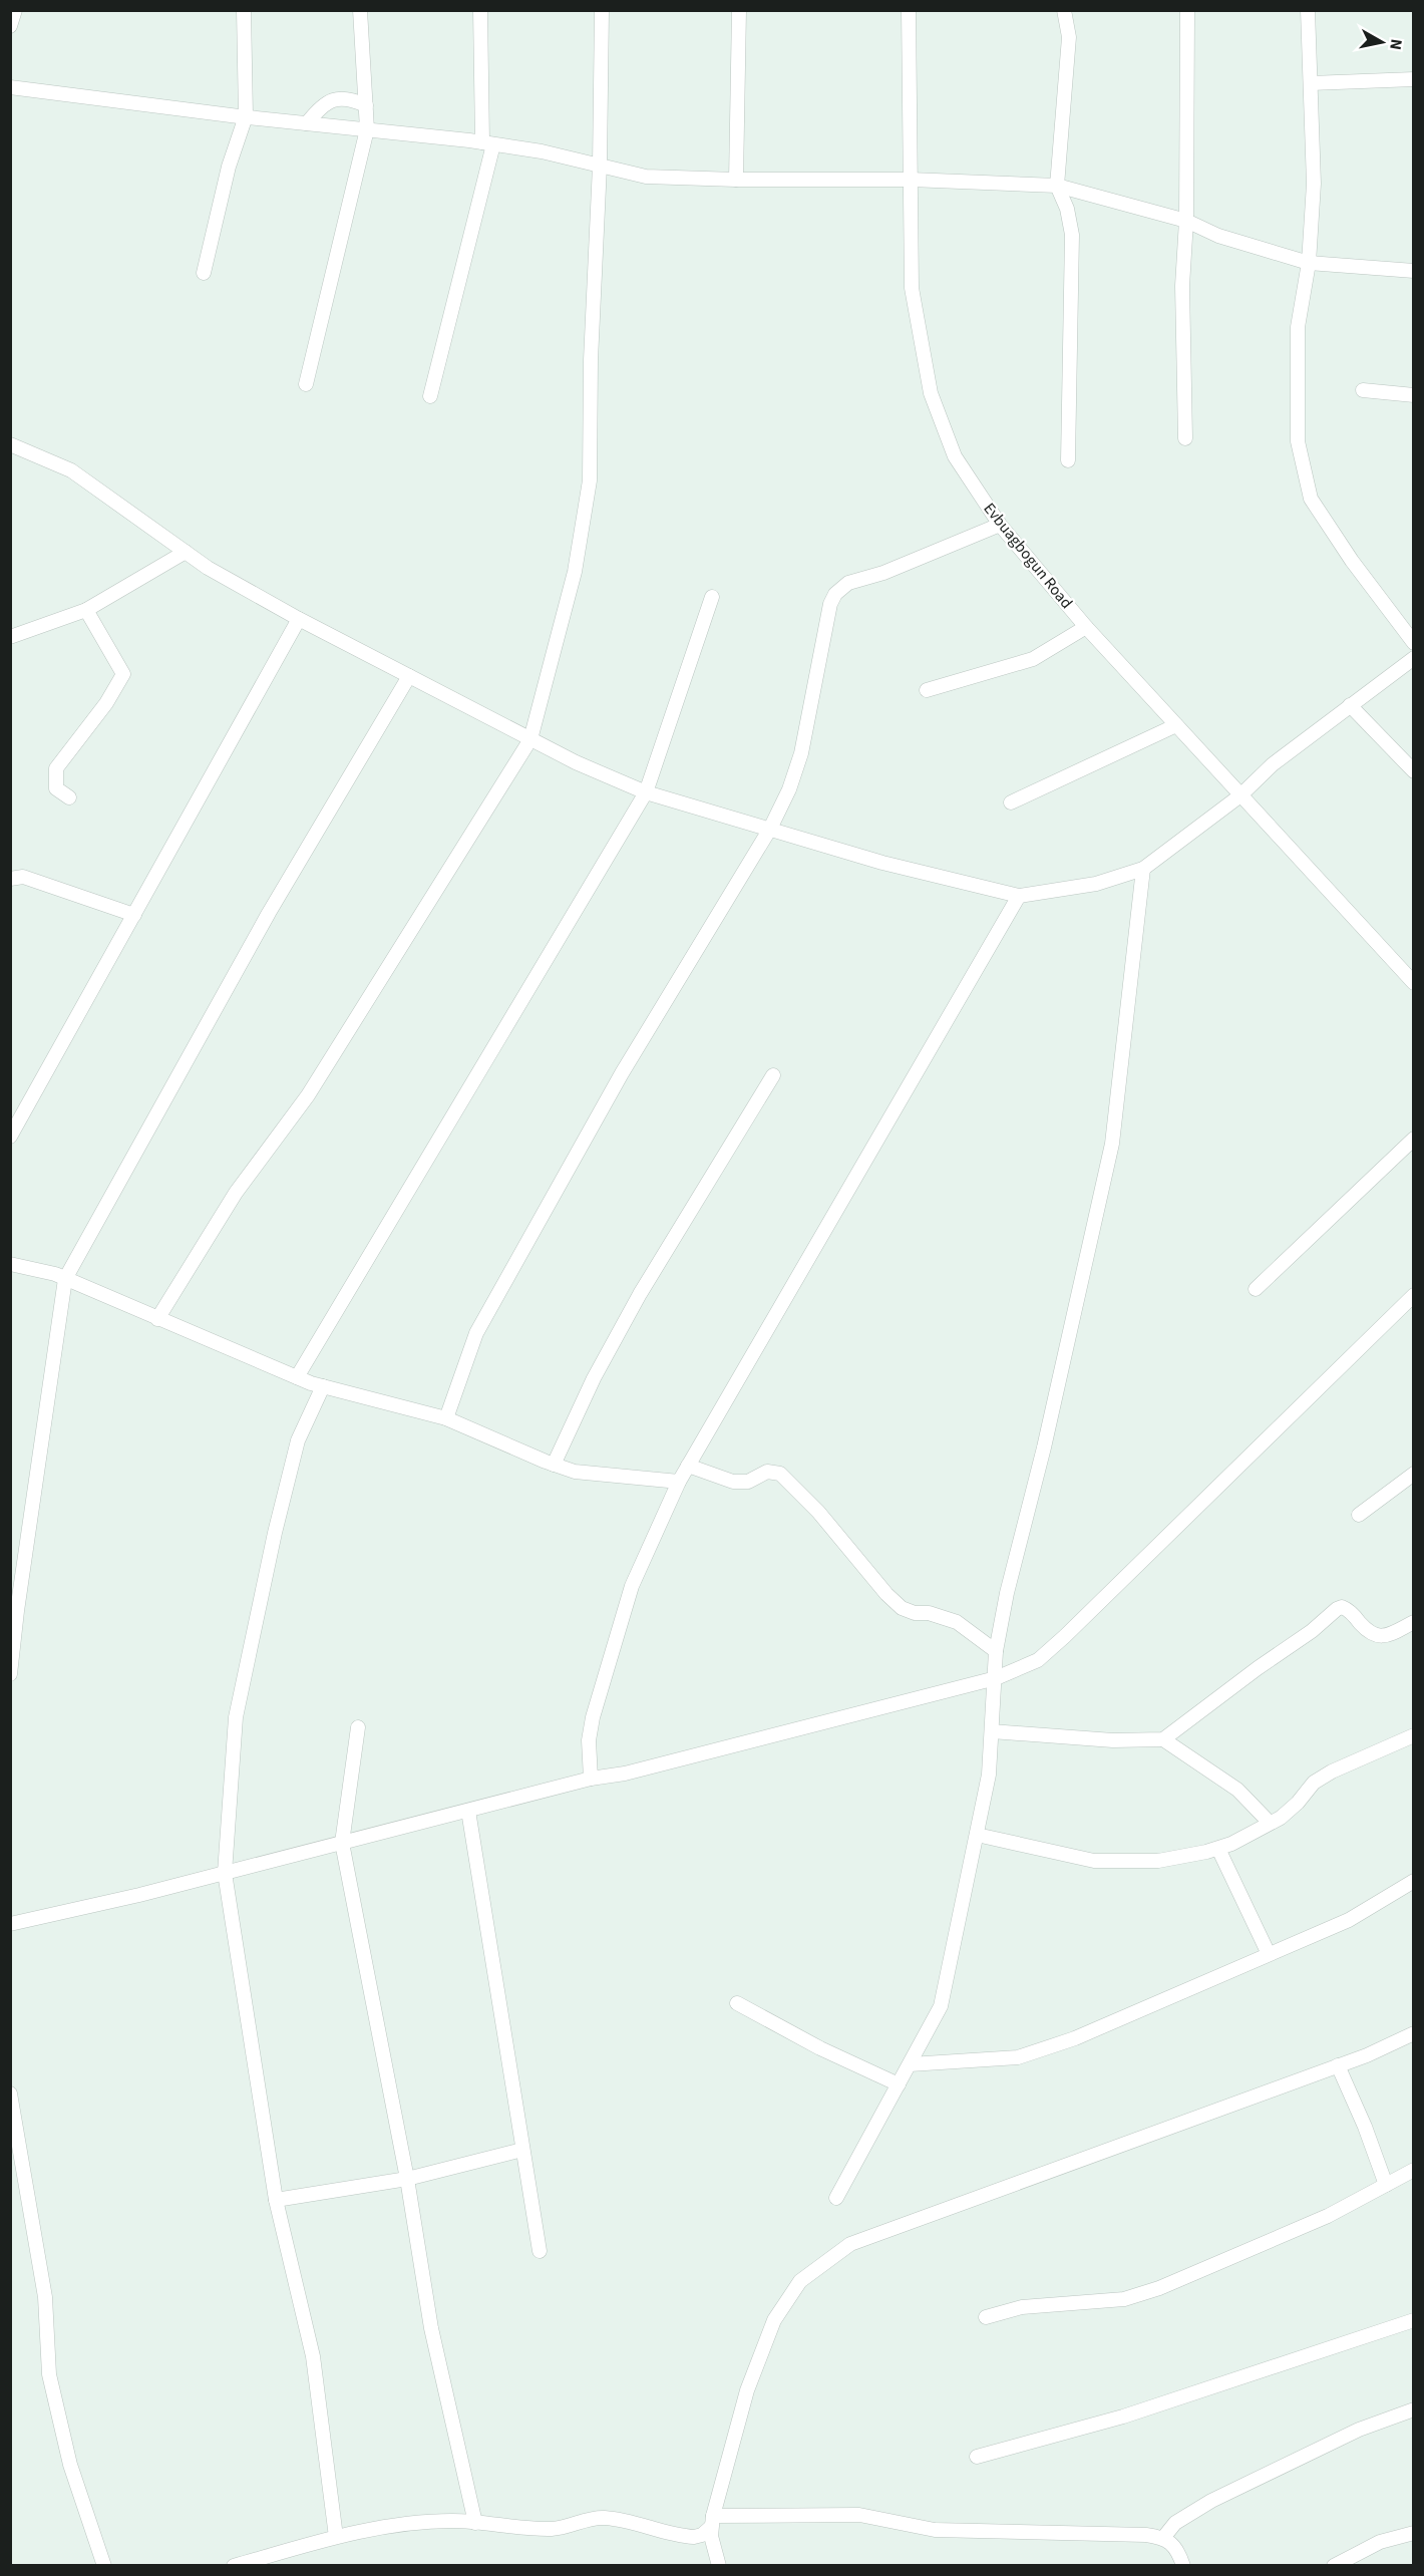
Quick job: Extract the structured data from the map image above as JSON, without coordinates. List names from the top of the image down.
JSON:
{
  "streets": {
    "street": ["Evbuagbogun Road"]
  },
  "north": "right"
}
